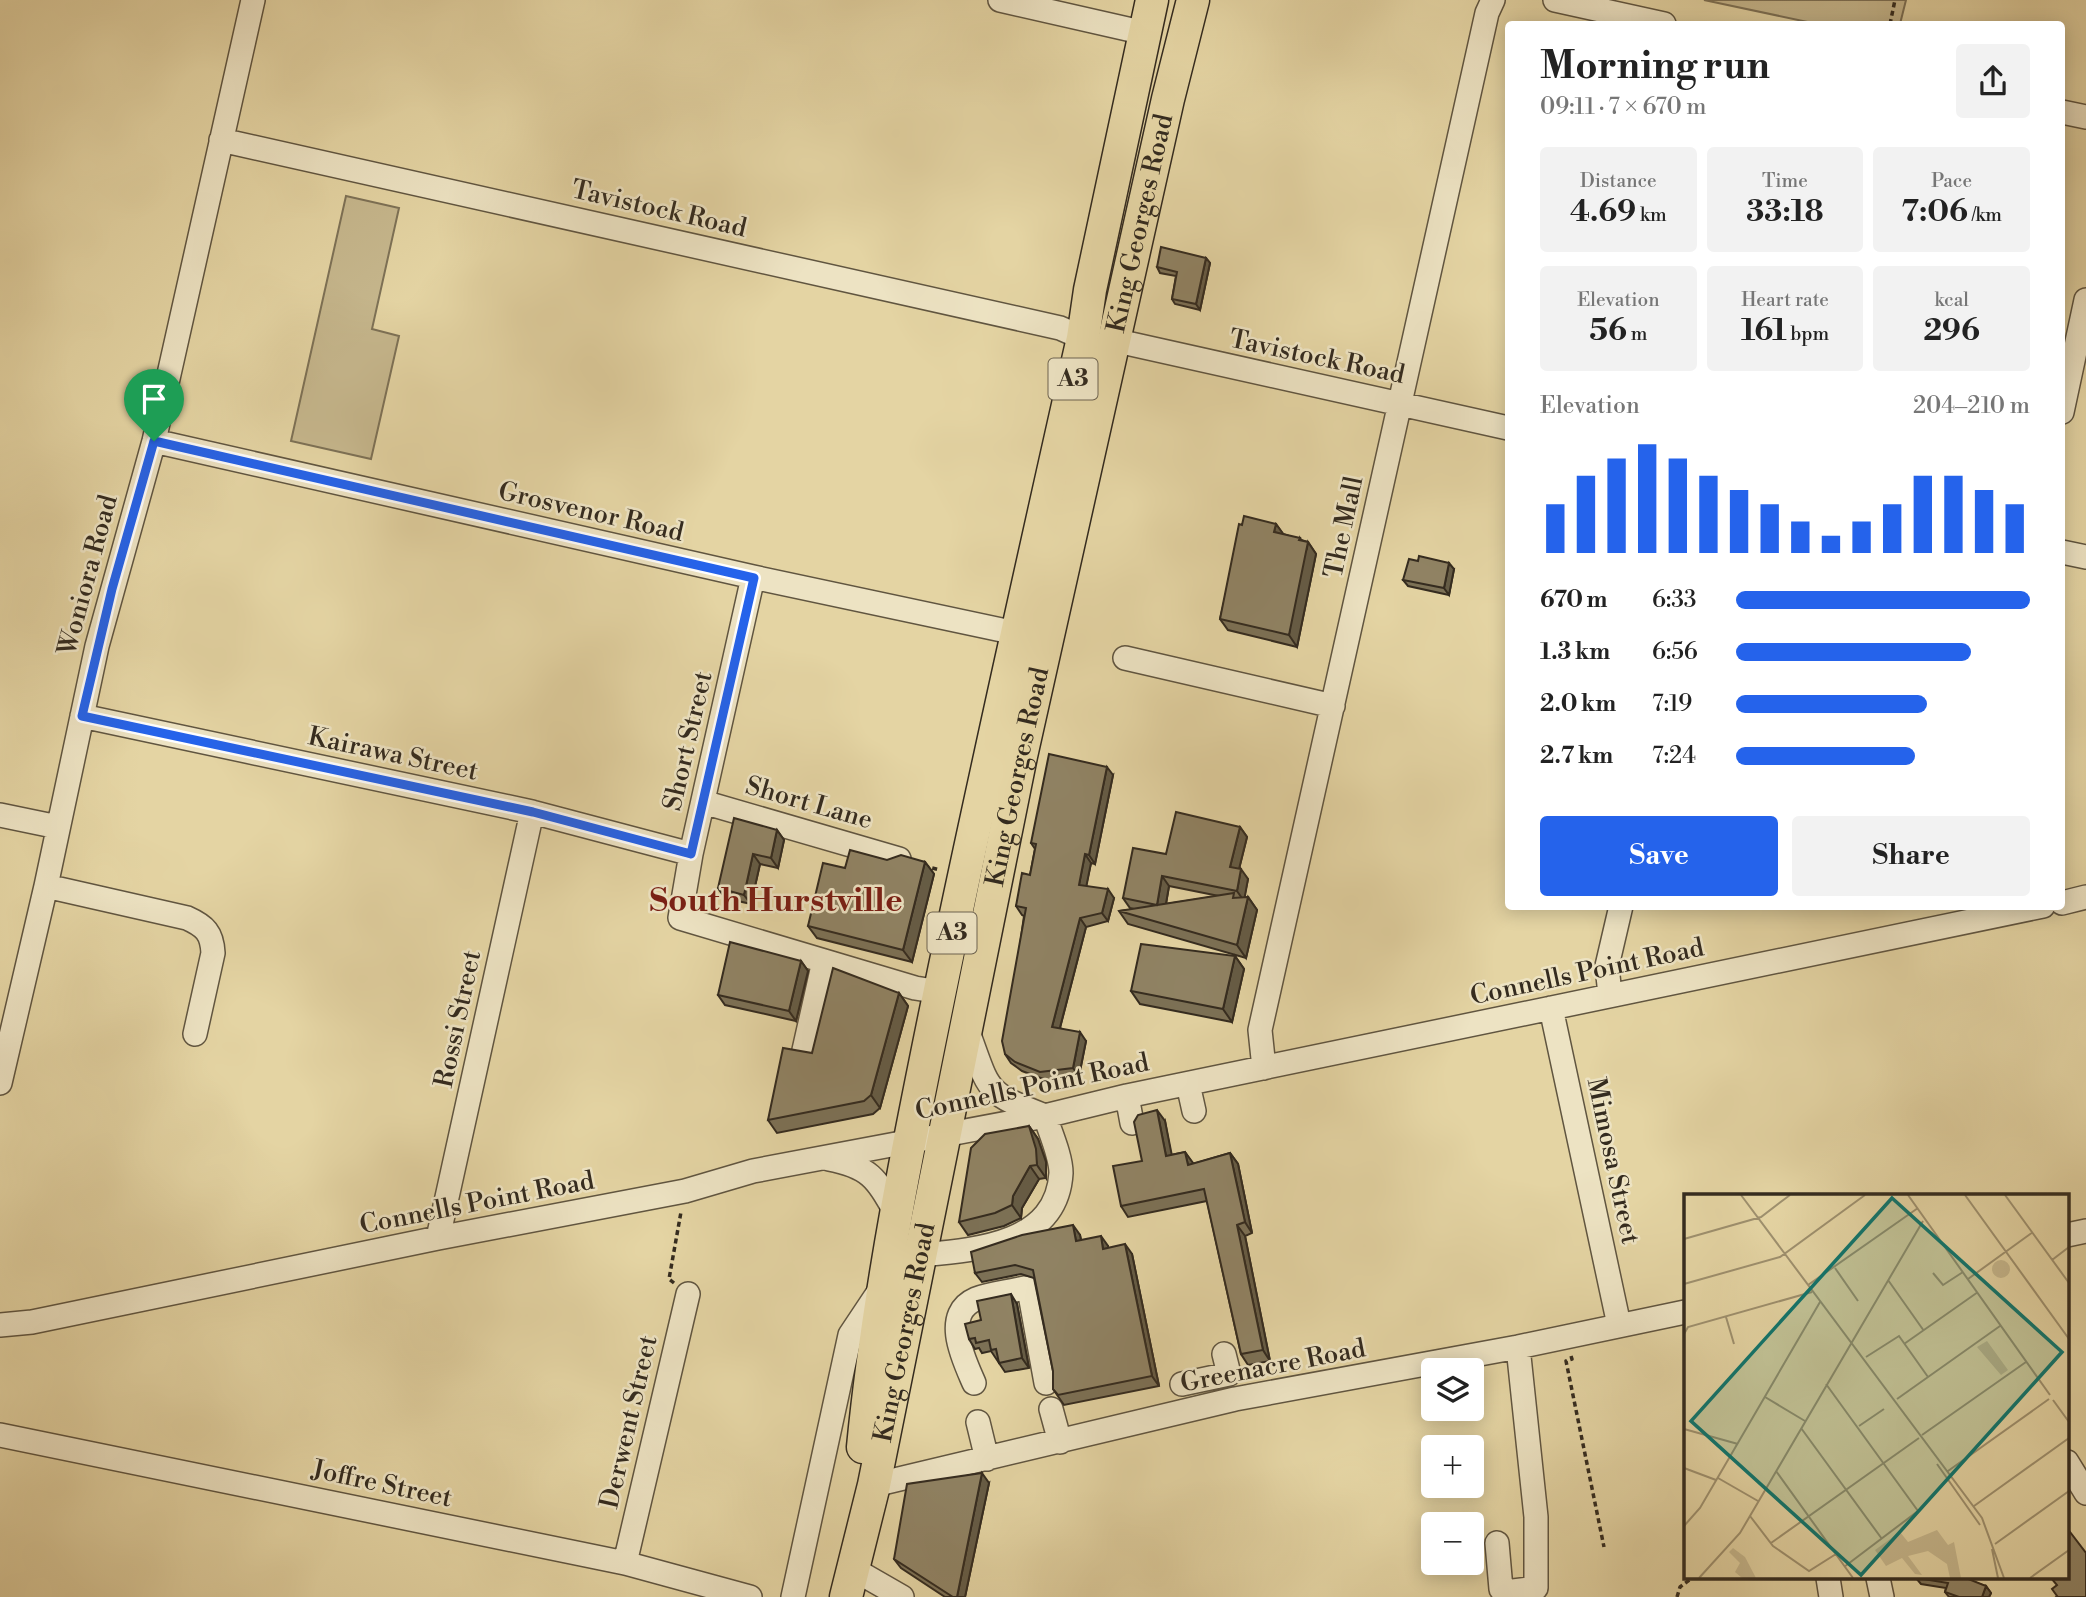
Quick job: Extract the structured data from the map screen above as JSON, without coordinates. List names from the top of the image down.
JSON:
{
  "streets": {
    "highway": ["King Georges Road", "A3"],
    "street": [
      "Tavistock Road",
      "Grosvenor Road",
      "The Mall",
      "Woniora Road",
      "Short Street",
      "Kairawa Street",
      "Short Lane",
      "Connells Point Road",
      "Rossi Street",
      "Mimosa Street",
      "Greenacre Road",
      "Derwent Street",
      "Joffre Street"
    ]
  },
  "crossings": [
    ["Tavistock Road", "King Georges Road"],
    ["Tavistock Road", "The Mall"],
    ["Tavistock Road", "Woniora Road"],
    ["King Georges Road", "Grosvenor Road"],
    ["King Georges Road", "Connells Point Road"],
    ["King Georges Road", "Greenacre Road"],
    ["Grosvenor Road", "Woniora Road"],
    ["Grosvenor Road", "Short Street"],
    ["The Mall", "Connells Point Road"],
    ["Woniora Road", "Kairawa Street"],
    ["Short Street", "Kairawa Street"],
    ["Short Street", "Short Lane"],
    ["Kairawa Street", "Rossi Street"],
    ["Connells Point Road", "Rossi Street"],
    ["Connells Point Road", "Mimosa Street"],
    ["Mimosa Street", "Greenacre Road"],
    ["Derwent Street", "Joffre Street"]
  ],
  "districts": ["South Hurstville"],
  "page": {
    "heading": ["Morning run", "09:11 · 7 × 670 m"],
    "stats": [
      ["Distance", "4.69 km"],
      ["Time", "33:18"],
      ["Pace", "7:06 /km"],
      ["Elevation", "56 m"],
      ["Heart rate", "161 bpm"],
      ["kcal", "296"]
    ],
    "chart": ["Elevation", "204–210 m"],
    "list": [
      {
        "name": "670 m",
        "note": "6:33"
      },
      {
        "name": "1.3 km",
        "note": "6:56"
      },
      {
        "name": "2.0 km",
        "note": "7:19"
      },
      {
        "name": "2.7 km",
        "note": "7:24"
      }
    ],
    "buttons": ["Save", "Share"],
    "map_buttons": ["+", "−"]
  }
}
